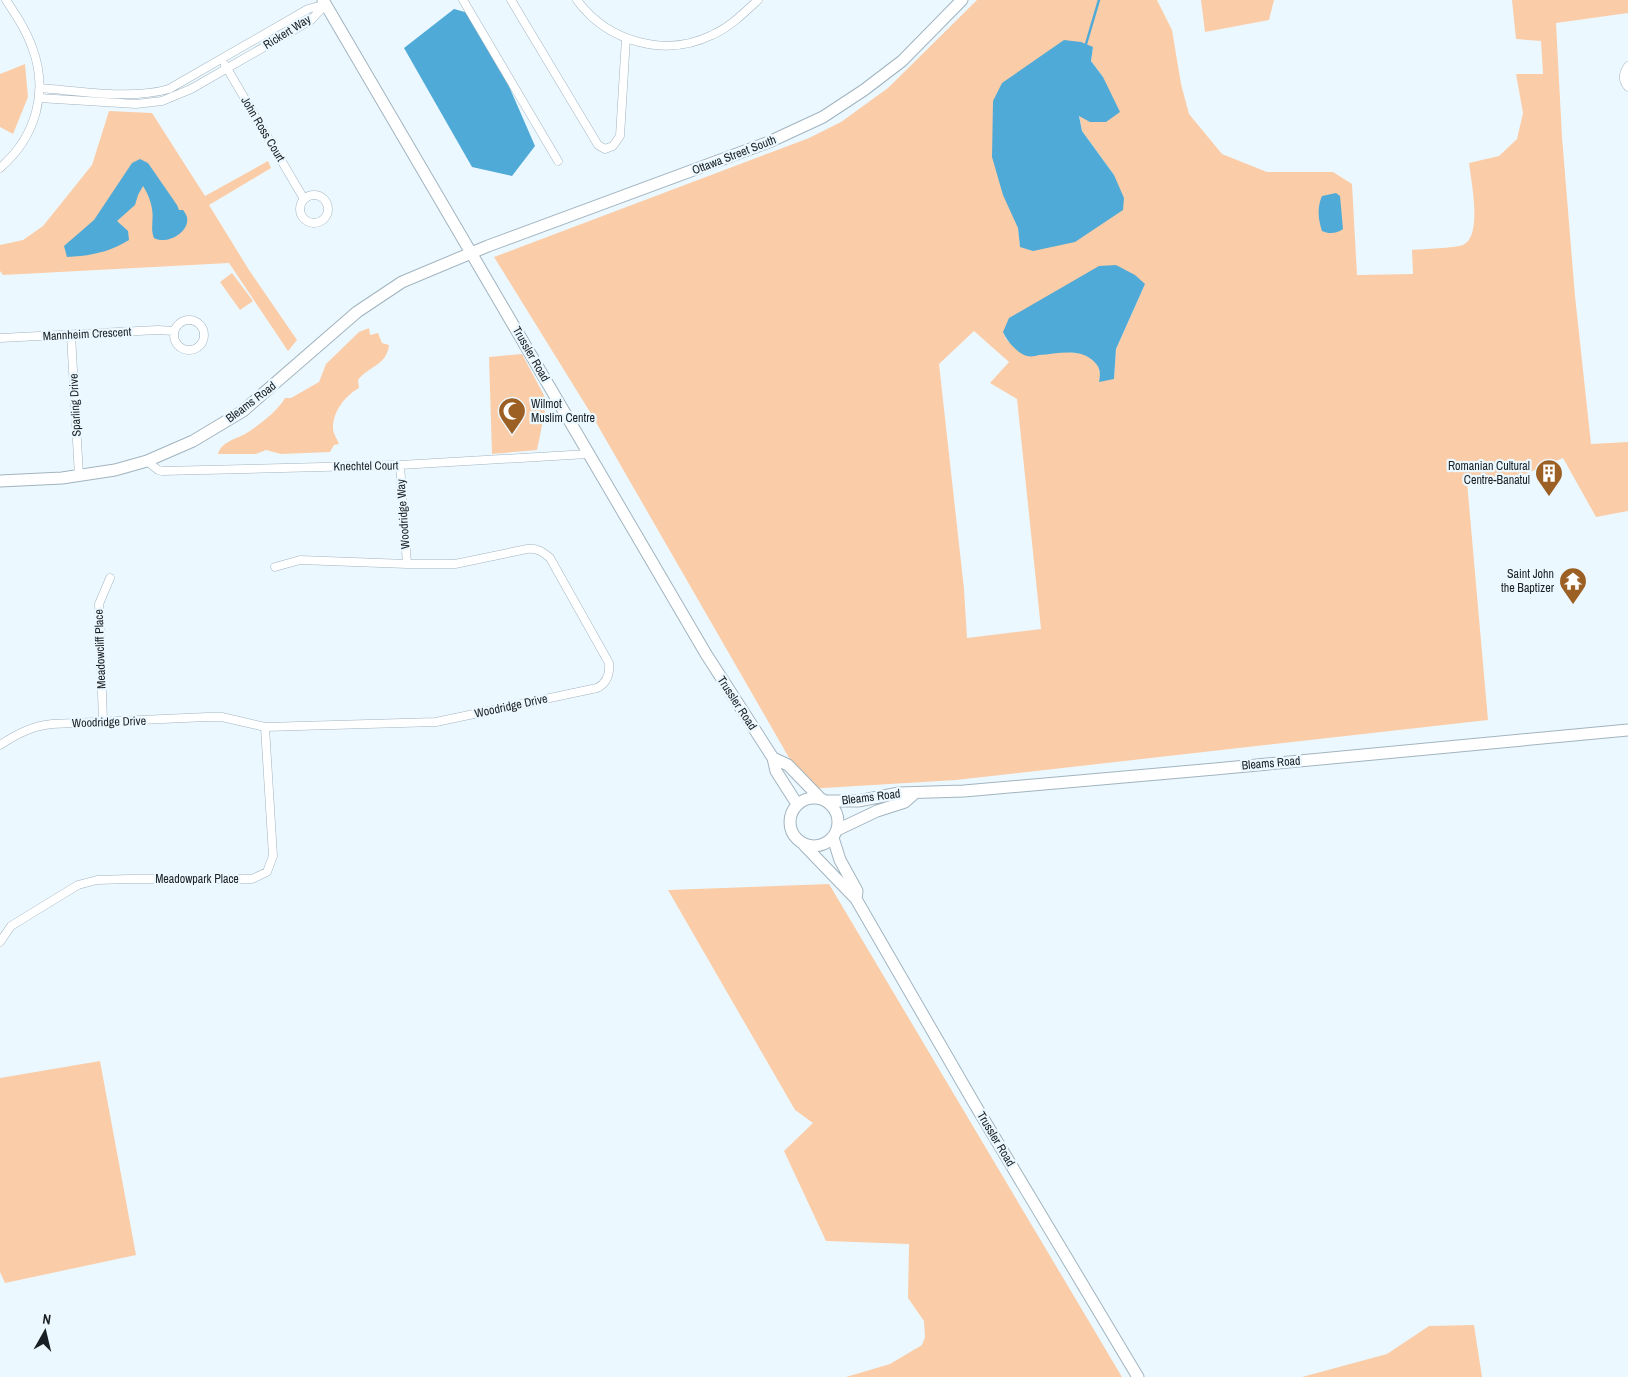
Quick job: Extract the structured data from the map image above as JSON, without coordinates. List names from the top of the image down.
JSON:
{
  "streets": {
    "main road": ["Ottawa Street South", "Trussler Road", "Bleams Road"],
    "street": [
      "Rickert Way",
      "John Ross Court",
      "Mannheim Crescent",
      "Sparling Drive",
      "Knechtel Court",
      "Woodridge Way",
      "Meadowcliff Place",
      "Woodridge Drive",
      "Meadowpark Place"
    ]
  },
  "crossings": [
    ["Rickert Way", "John Ross Court"],
    ["Rickert Way", "Trussler Road"],
    ["Ottawa Street South", "Trussler Road"],
    ["Ottawa Street South", "Bleams Road"],
    ["Mannheim Crescent", "Sparling Drive"],
    ["Trussler Road", "Bleams Road"],
    ["Trussler Road", "Knechtel Court"],
    ["Bleams Road", "Sparling Drive"],
    ["Bleams Road", "Knechtel Court"],
    ["Knechtel Court", "Woodridge Way"],
    ["Woodridge Way", "Woodridge Drive"],
    ["Meadowcliff Place", "Woodridge Drive"],
    ["Woodridge Drive", "Meadowpark Place"]
  ],
  "places": {
    "mosque": ["Wilmot Muslim Centre"],
    "building": ["Romanian Cultural Centre-Banatul"],
    "temple": ["Saint John the Baptizer"]
  },
  "north": "top"
}
